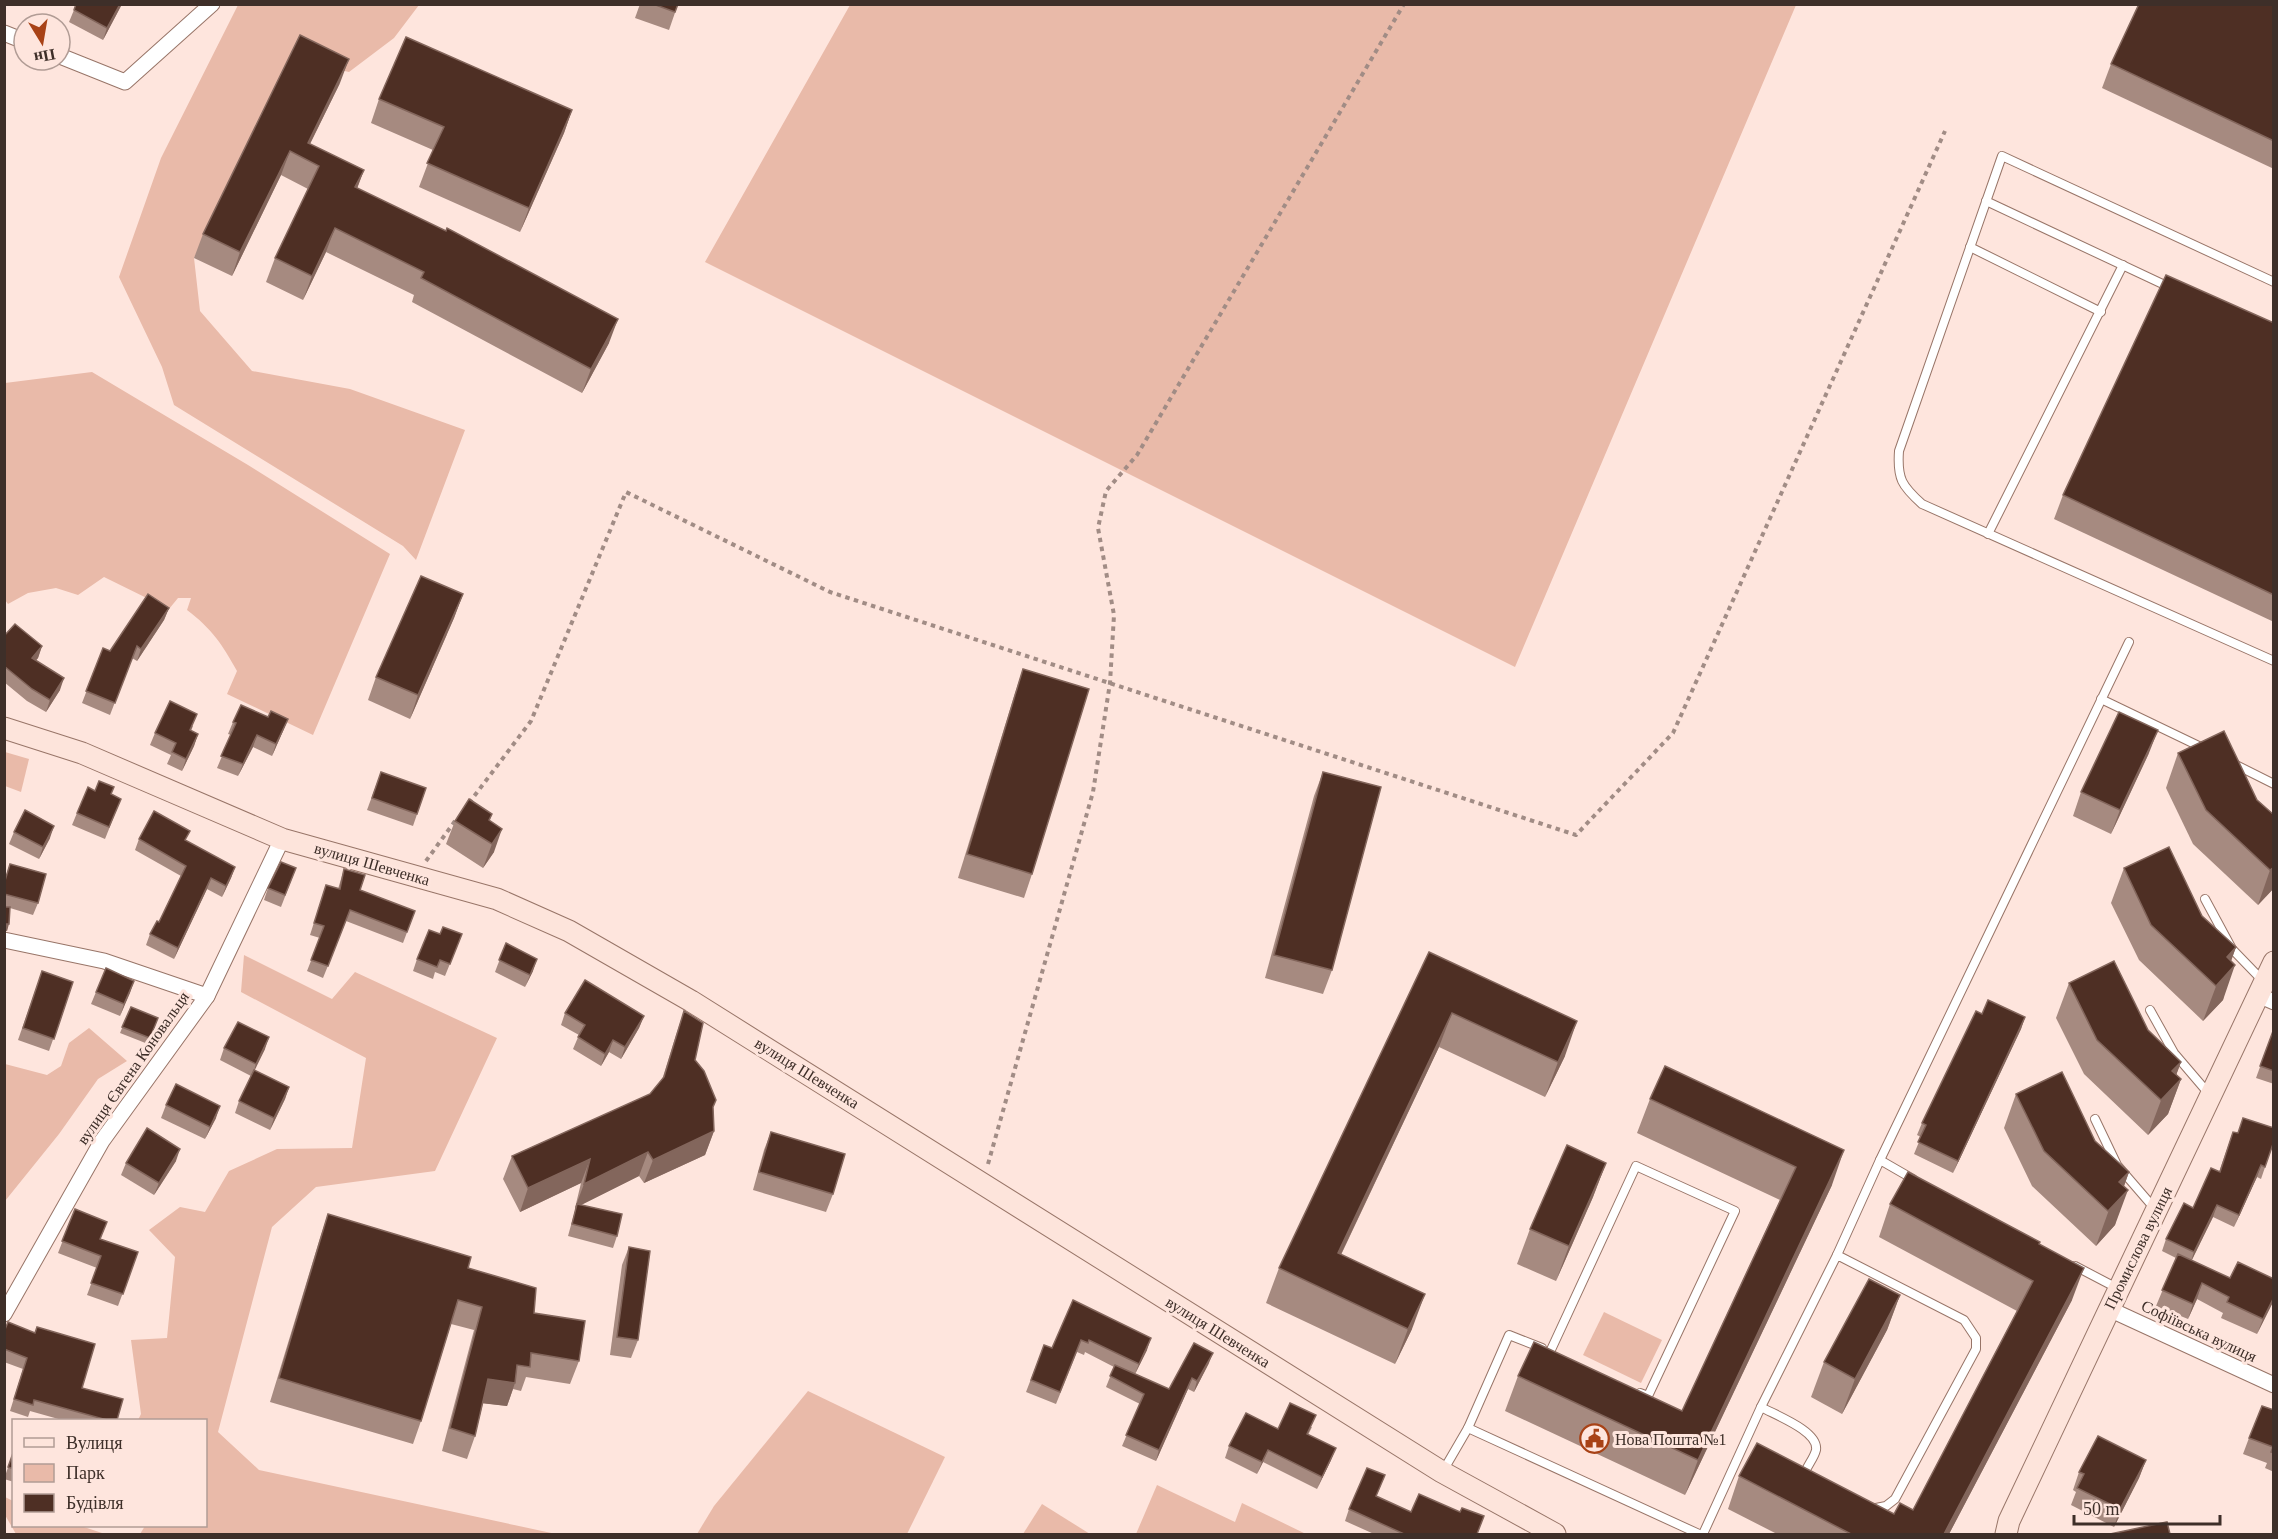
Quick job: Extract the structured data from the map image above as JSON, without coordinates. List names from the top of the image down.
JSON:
{
  "streets": {
    "street": [
      "вулиця Шевченка",
      "вулиця Євгена Коновальця",
      "Промислова вулиця",
      "Софіївська вулиця"
    ]
  },
  "crossings": [
    ["вулиця Шевченка", "вулиця Євгена Коновальця"],
    ["Промислова вулиця", "Софіївська вулиця"]
  ],
  "places": {
    "public building": ["Нова Пошта №1"]
  },
  "legend": ["Вулиця", "Парк", "Будівля"],
  "scale_bar": "50 m",
  "north": "bottom"
}
